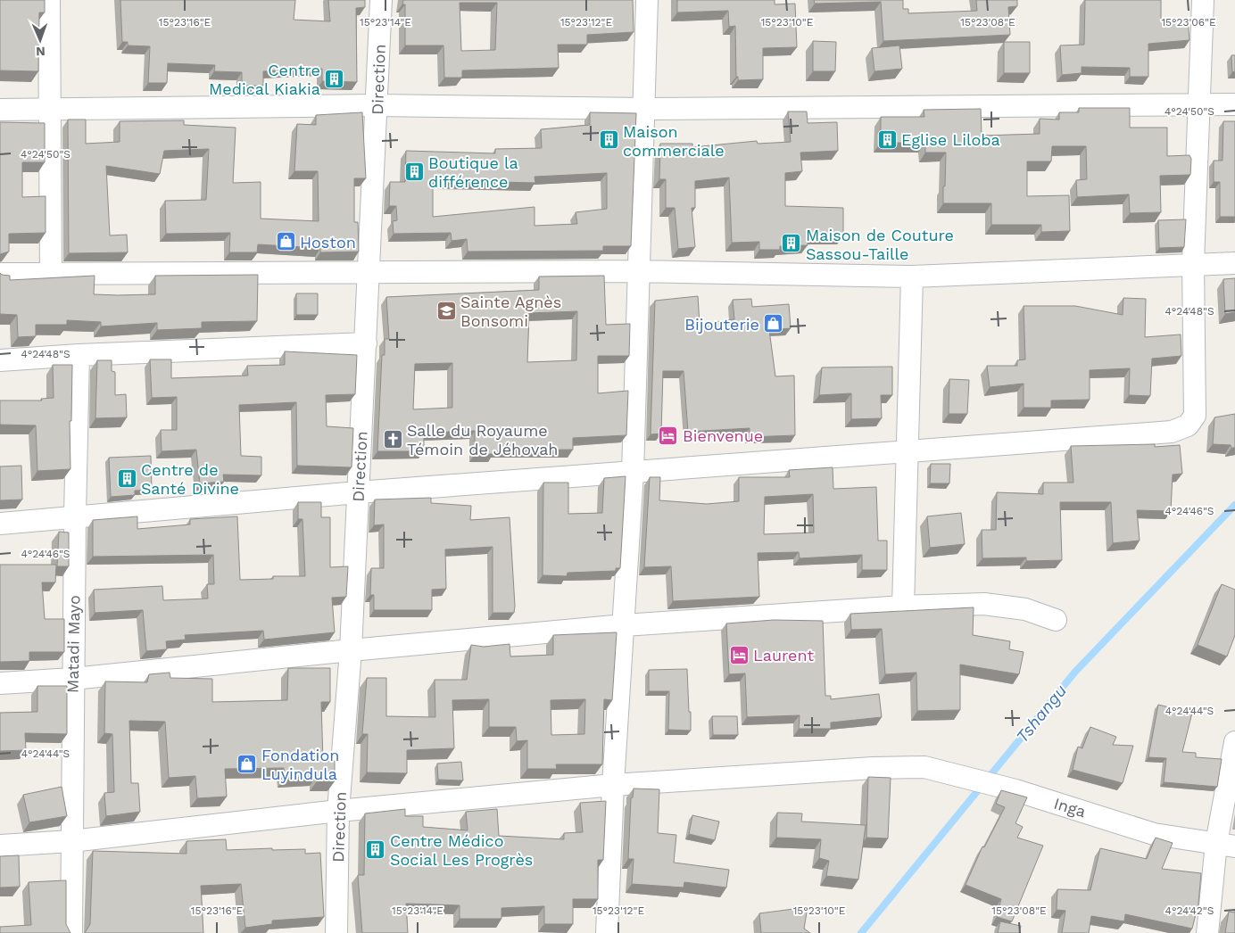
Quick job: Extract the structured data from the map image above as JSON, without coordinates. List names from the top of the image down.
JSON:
{
  "streets": {
    "street": ["Direction", "Matadi Mayo", "Inga"]
  },
  "crossings": [
    ["Direction", "Inga"],
    ["Matadi Mayo", "Inga"]
  ],
  "water": ["Tshangu"],
  "places": {
    "building": [
      "Centre Medical Kiakia",
      "Eglise Liloba",
      "Maison commerciale",
      "Boutique la différence",
      "Maison de Couture Sassou-Taille",
      "Centre de Santé Divine",
      "Centre Médico Social Les Progrès"
    ],
    "shop": ["Hoston", "Bijouterie", "Fondation Luyindula"],
    "school or university": ["Sainte Agnès Bonsomi"],
    "hotel": ["Bienvenue", "Laurent"],
    "church": ["Salle du Royaume Témoin de Jéhovah"]
  },
  "north": "bottom",
  "coordinates": [
    "15°23'16\"E",
    "15°23'14\"E",
    "15°23'12\"E",
    "15°23'10\"E",
    "15°23'08\"E",
    "15°23'06\"E",
    "4°24'50\"S",
    "4°24'48\"S",
    "4°24'46\"S",
    "4°24'44\"S",
    "4°24'42\"S"
  ]
}
